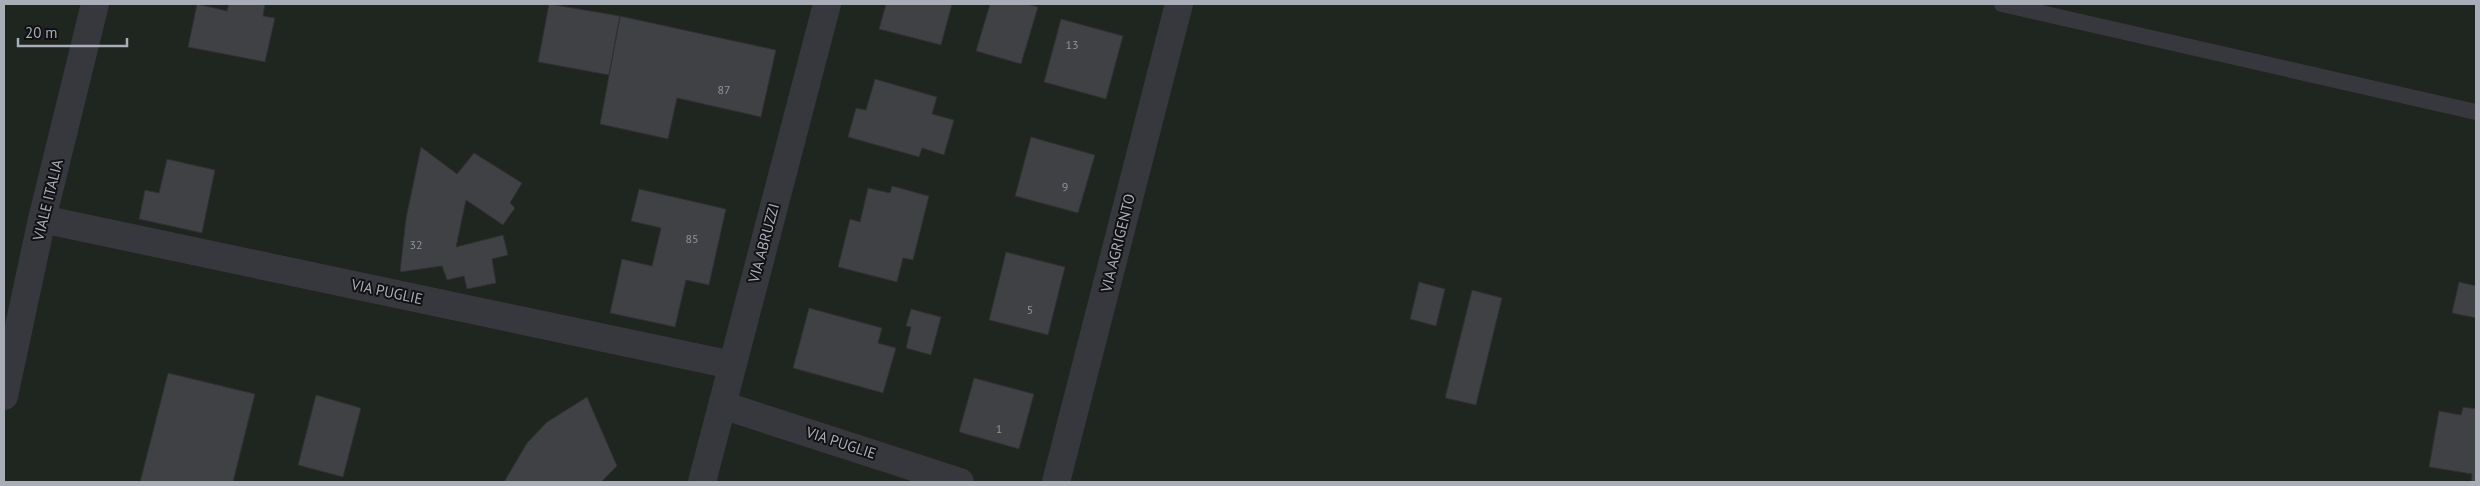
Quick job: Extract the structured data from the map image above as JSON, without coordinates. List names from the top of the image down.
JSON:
{
  "streets": {
    "street": [
      "VIALE ITALIA",
      "VIA ABRUZZI",
      "VIA AGRIGENTO",
      "VIA PUGLIE"
    ]
  },
  "crossings": [
    ["VIALE ITALIA", "VIA PUGLIE"],
    ["VIA ABRUZZI", "VIA PUGLIE"]
  ],
  "house_numbers": [
    "13",
    "87",
    "9",
    "85",
    "32",
    "5",
    "1"
  ],
  "scale_bar": "20 m"
}
